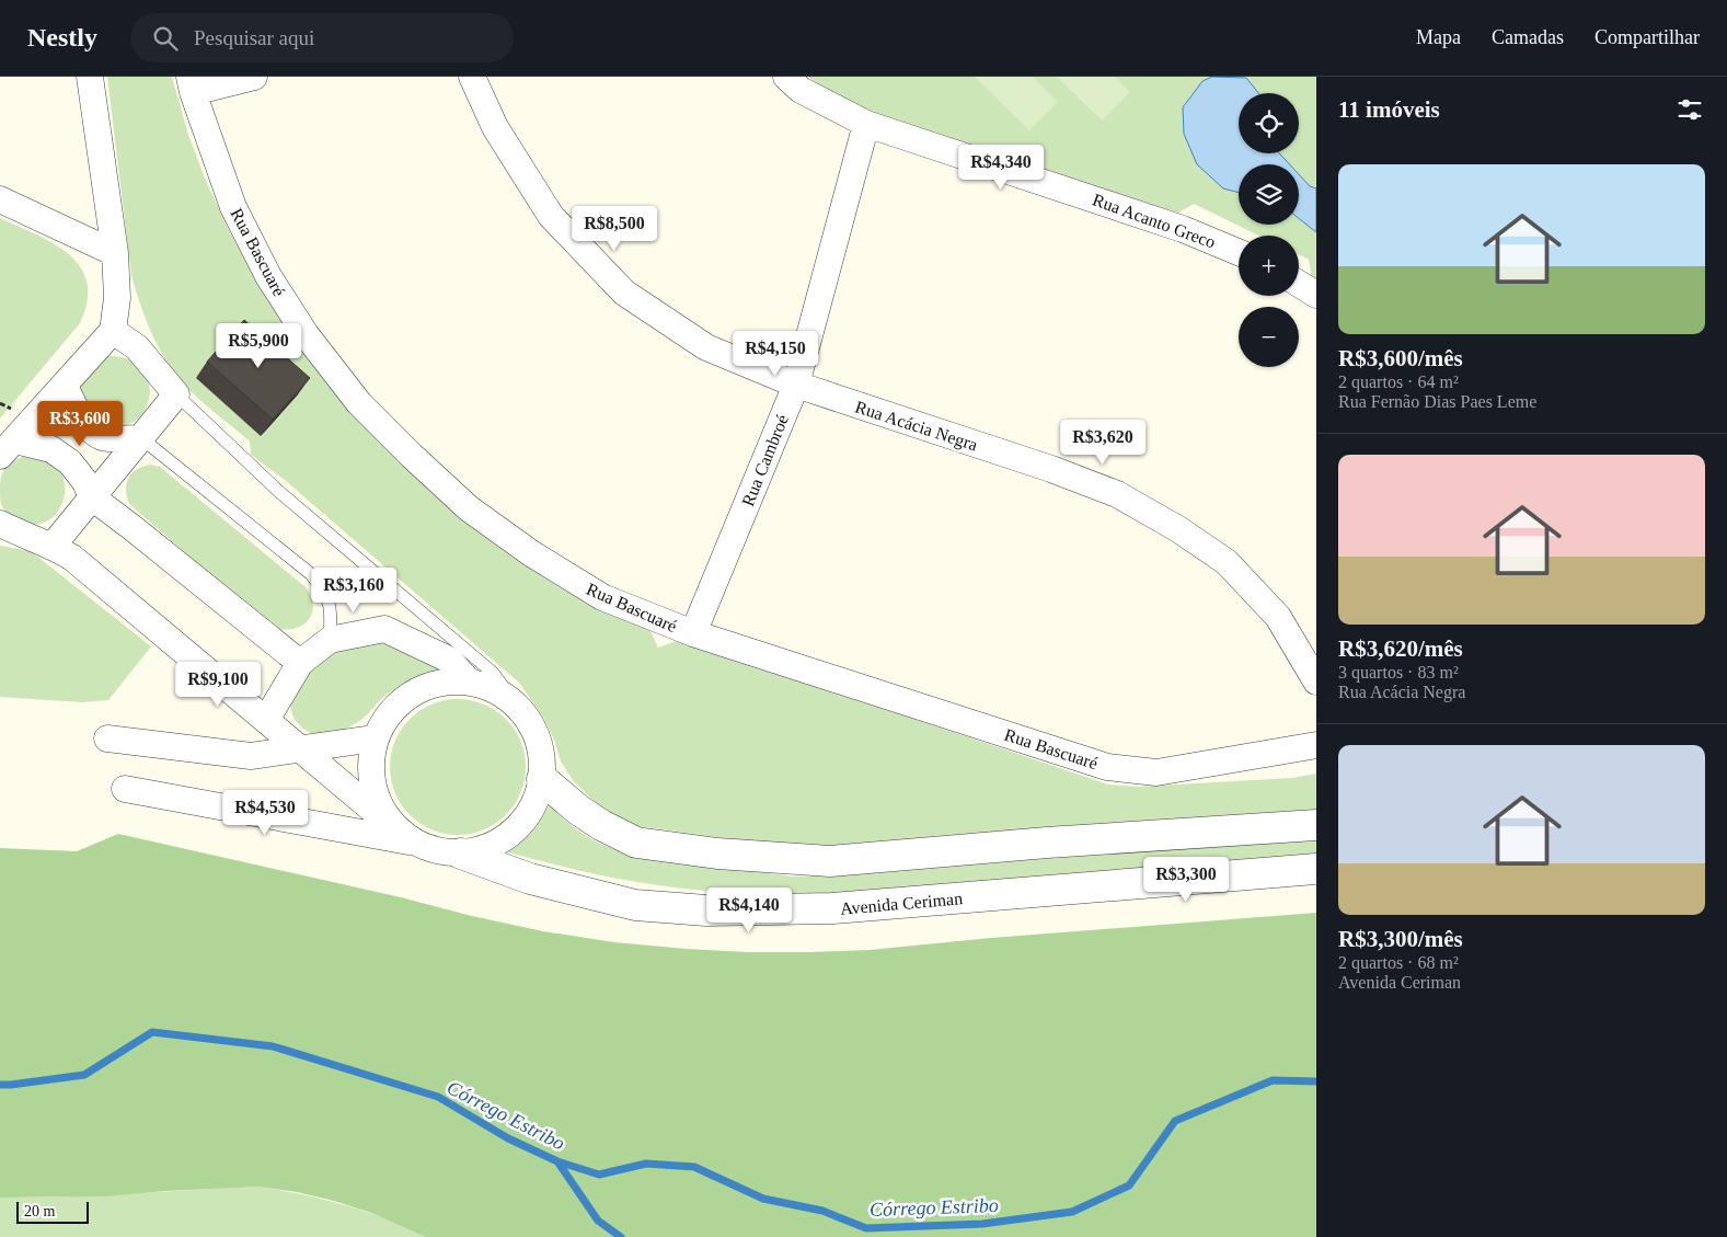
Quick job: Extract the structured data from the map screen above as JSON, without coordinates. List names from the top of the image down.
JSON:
{
  "streets": {
    "street": [
      "Rua Acanto Greco",
      "Rua Bascuaré",
      "Rua Acácia Negra",
      "Rua Cambroé",
      "Avenida Ceriman"
    ]
  },
  "crossings": [
    ["Rua Acanto Greco", "Rua Cambroé"],
    ["Rua Bascuaré", "Rua Cambroé"],
    ["Rua Acácia Negra", "Rua Cambroé"]
  ],
  "water": ["Córrego Estribo"],
  "scale_bar": "20 m",
  "page": {
    "header": "Nestly",
    "search": "Pesquisar aqui",
    "nav": ["Mapa", "Camadas", "Compartilhar"],
    "heading": "11 imóveis",
    "map_buttons": ["+", "−"],
    "list": [
      {
        "name": "R$3,600/mês",
        "note": "2 quartos · 64 m² · Rua Fernão Dias Paes Leme"
      },
      {
        "name": "R$3,620/mês",
        "note": "3 quartos · 83 m² · Rua Acácia Negra"
      },
      {
        "name": "R$3,300/mês",
        "note": "2 quartos · 68 m² · Avenida Ceriman"
      }
    ],
    "price": [
      "R$4,340",
      "R$8,500",
      "R$5,900",
      "R$4,150",
      "R$3,600",
      "R$3,620",
      "R$3,160",
      "R$9,100",
      "R$4,530",
      "R$3,300",
      "R$4,140"
    ],
    "scale": "20 m"
  }
}
